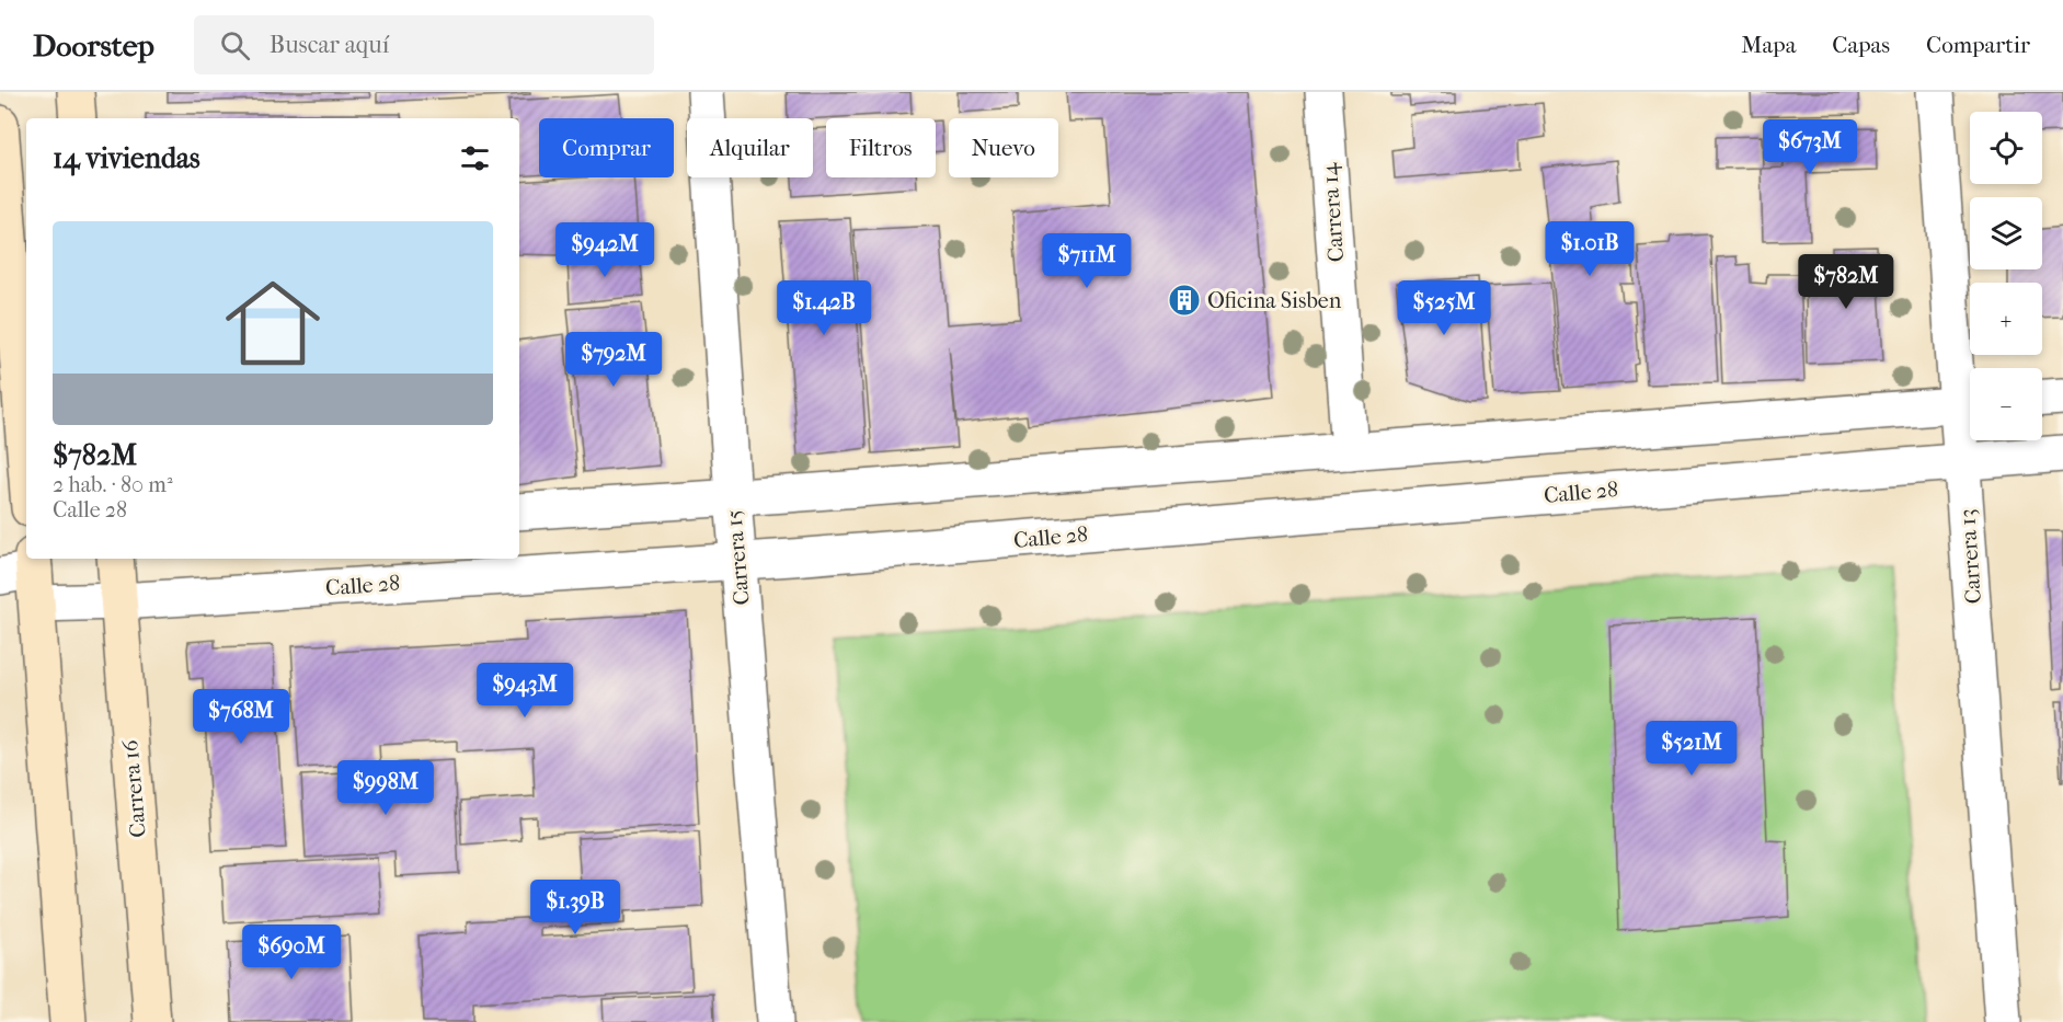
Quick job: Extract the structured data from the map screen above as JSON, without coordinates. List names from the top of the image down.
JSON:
{
  "streets": {
    "street": [
      "Carrera 14",
      "Calle 28",
      "Carrera 13",
      "Carrera 15",
      "Carrera 16"
    ]
  },
  "crossings": [
    ["Calle 28", "Carrera 13"],
    ["Calle 28", "Carrera 15"],
    ["Calle 28", "Carrera 16"]
  ],
  "places": {
    "building": ["Oficina Sisben"]
  },
  "page": {
    "header": "Doorstep",
    "search": "Buscar aquí",
    "nav": ["Mapa", "Capas", "Compartir"],
    "map_buttons": ["+", "−"],
    "chip": [
      "Comprar",
      "Alquilar",
      "Filtros",
      "Nuevo"
    ],
    "heading": "14 viviendas",
    "price": [
      "$673M",
      "$1.01B",
      "$942M",
      "$711M",
      "$782M",
      "$1.42B",
      "$525M",
      "$792M",
      "$943M",
      "$768M",
      "$521M",
      "$998M",
      "$1.39B",
      "$690M"
    ],
    "list": [
      {
        "name": "$782M",
        "note": "2 hab. · 80 m² · Calle 28"
      }
    ]
  }
}
